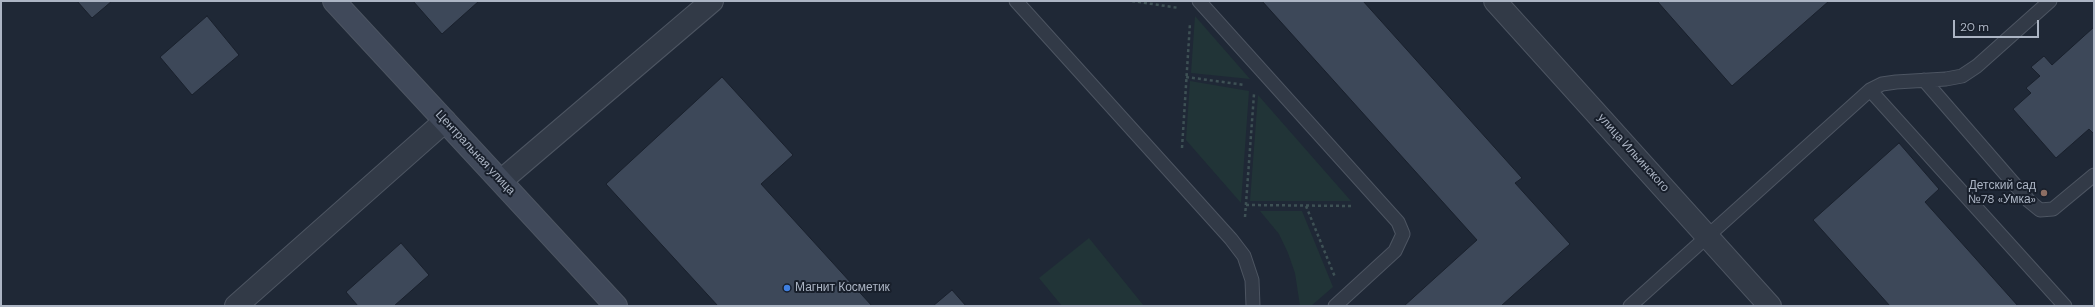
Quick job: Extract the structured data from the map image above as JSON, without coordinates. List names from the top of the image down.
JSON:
{
  "streets": {
    "street": ["Центральная улица", "улица Ильинского"]
  },
  "places": ["Детский сад №78 «Умка»", "Магнит Косметик"],
  "scale_bar": "20 m"
}
